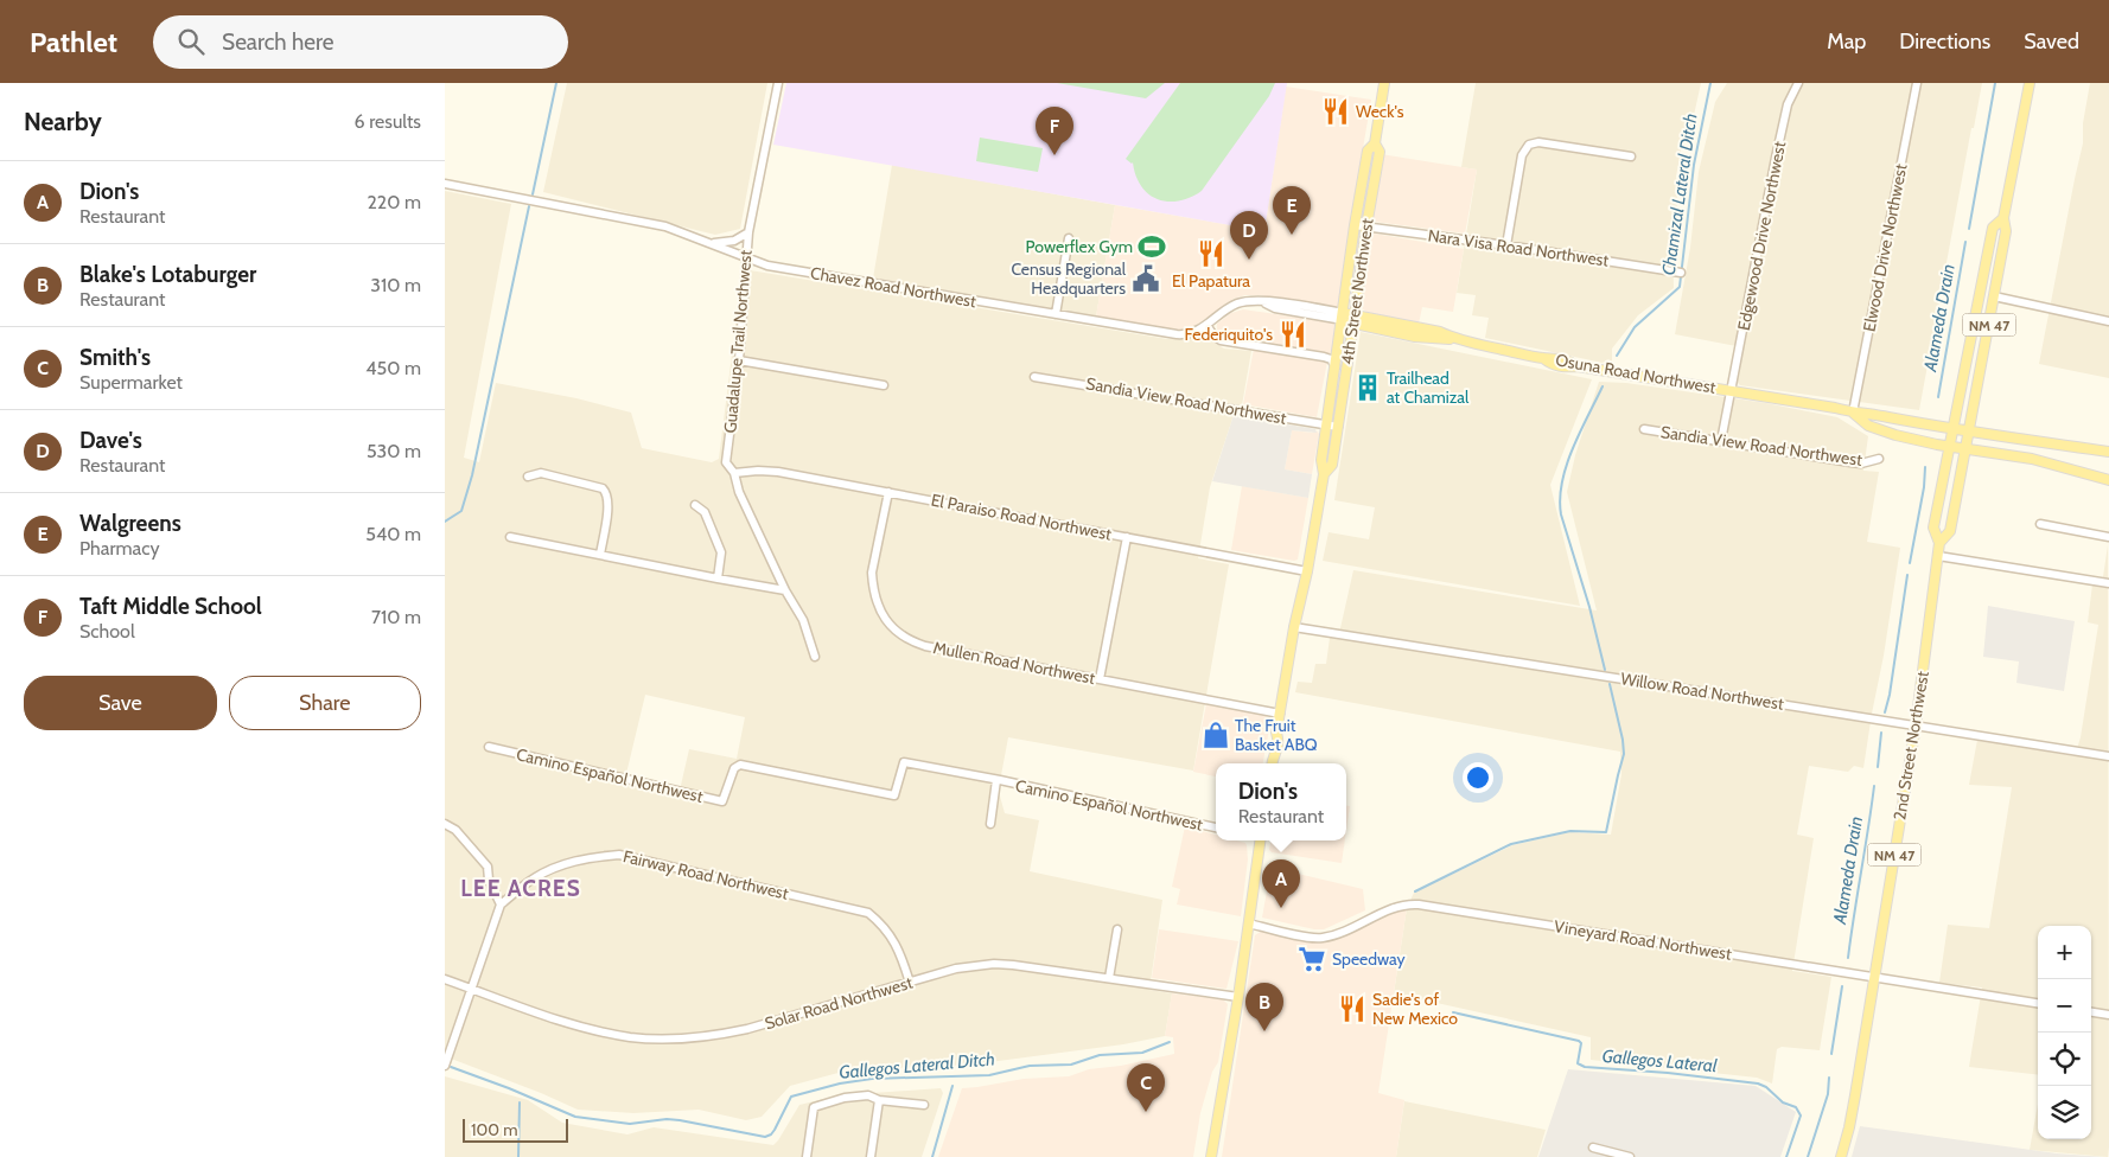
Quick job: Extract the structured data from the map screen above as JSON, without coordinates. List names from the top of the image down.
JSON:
{
  "streets": {
    "main road": [
      "4th Street Northwest",
      "NM 47",
      "Osuna Road Northwest",
      "2nd Street Northwest"
    ],
    "street": [
      "Edgewood Drive Northwest",
      "Nara Visa Road Northwest",
      "Elwood Drive Northwest",
      "Chavez Road Northwest",
      "Guadalupe Trail Northwest",
      "Sandia View Road Northwest",
      "El Paraiso Road Northwest",
      "Mullen Road Northwest",
      "Willow Road Northwest",
      "Camino Español Northwest",
      "Fairway Road Northwest",
      "Vineyard Road Northwest",
      "Solar Road Northwest"
    ]
  },
  "crossings": [
    ["Edgewood Drive Northwest", "Osuna Road Northwest"],
    ["Edgewood Drive Northwest", "Sandia View Road Northwest"],
    ["Nara Visa Road Northwest", "4th Street Northwest"],
    ["Elwood Drive Northwest", "Osuna Road Northwest"],
    ["Chavez Road Northwest", "Guadalupe Trail Northwest"],
    ["Chavez Road Northwest", "Osuna Road Northwest"],
    ["4th Street Northwest", "Osuna Road Northwest"],
    ["4th Street Northwest", "Sandia View Road Northwest"],
    ["4th Street Northwest", "El Paraiso Road Northwest"],
    ["4th Street Northwest", "Mullen Road Northwest"],
    ["4th Street Northwest", "Willow Road Northwest"],
    ["Guadalupe Trail Northwest", "El Paraiso Road Northwest"],
    ["Osuna Road Northwest", "2nd Street Northwest"],
    ["El Paraiso Road Northwest", "Mullen Road Northwest"],
    ["Willow Road Northwest", "2nd Street Northwest"],
    ["2nd Street Northwest", "Vineyard Road Northwest"],
    ["Fairway Road Northwest", "Solar Road Northwest"]
  ],
  "districts": ["LEE ACRES"],
  "water": [
    "Chamizal Lateral Ditch",
    "Alameda Drain",
    "Gallegos Lateral",
    "Gallegos Lateral Ditch"
  ],
  "places": {
    "restaurant": [
      "Weck's",
      "El Papatura",
      "Federiquito's",
      "Sadie's of New Mexico"
    ],
    "sports": ["Powerflex Gym"],
    "public building": ["Census Regional Headquarters"],
    "building": ["Trailhead at Chamizal"],
    "shop": ["The Fruit Basket ABQ"],
    "supermarket": ["Speedway"]
  },
  "scale_bar": "100 m",
  "page": {
    "header": "Pathlet",
    "search": "Search here",
    "nav": ["Map", "Directions", "Saved"],
    "heading": ["Nearby", "6 results"],
    "pins": [
      "F",
      "E",
      "D",
      "A",
      "B",
      "C"
    ],
    "list": [
      {
        "mark": "A",
        "name": "Dion's",
        "note": "Restaurant",
        "value": "220 m"
      },
      {
        "mark": "B",
        "name": "Blake's Lotaburger",
        "note": "Restaurant",
        "value": "310 m"
      },
      {
        "mark": "C",
        "name": "Smith's",
        "note": "Supermarket",
        "value": "450 m"
      },
      {
        "mark": "D",
        "name": "Dave's",
        "note": "Restaurant",
        "value": "530 m"
      },
      {
        "mark": "E",
        "name": "Walgreens",
        "note": "Pharmacy",
        "value": "540 m"
      },
      {
        "mark": "F",
        "name": "Taft Middle School",
        "note": "School",
        "value": "710 m"
      }
    ],
    "buttons": ["Save", "Share"],
    "popup": ["Dion's", "Restaurant"],
    "map_buttons": ["+", "−"],
    "scale": "100 m"
  }
}
